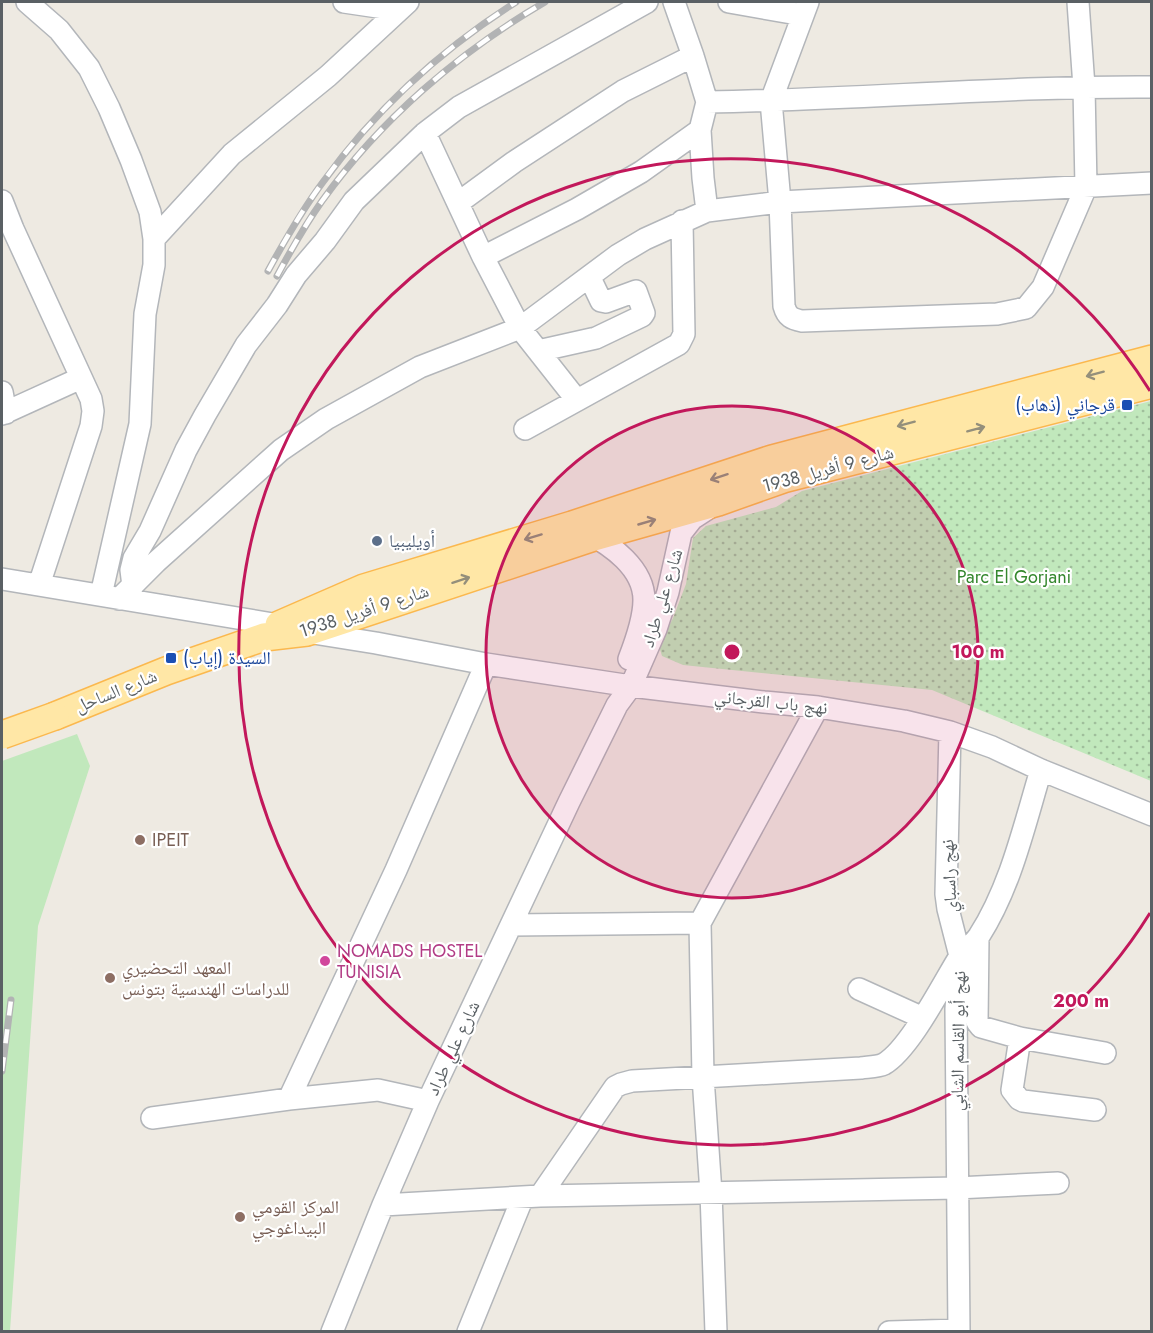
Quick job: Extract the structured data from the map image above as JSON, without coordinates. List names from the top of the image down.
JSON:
{
  "streets": {
    "main road": ["شارع 9 أفريل 1938", "شارع الساحل"],
    "street": [
      "شارع علي طراد",
      "نهج باب القرجاني",
      "نهج راسباي",
      "نهج أبو القاسم الشابي"
    ]
  },
  "crossings": [
    ["شارع 9 أفريل 1938", "شارع علي طراد"],
    ["شارع 9 أفريل 1938", "شارع الساحل"],
    ["شارع 9 أفريل 1938", "نهج باب القرجاني"],
    ["شارع علي طراد", "نهج باب القرجاني"],
    ["نهج باب القرجاني", "نهج راسباي"],
    ["نهج باب القرجاني", "نهج أبو القاسم الشابي"],
    ["نهج راسباي", "نهج أبو القاسم الشابي"]
  ],
  "parks": ["Parc El Gorjani"],
  "places": {
    "transit": ["قرجاني (ذهاب)", "السيدة (إياب)"],
    "other": [
      "أويليبيا",
      "IPEIT",
      "NOMADS HOSTEL TUNISIA",
      "المعهد التحضيري للدراسات الهندسية بتونس",
      "المركز القومي البيداغوجي"
    ]
  },
  "rings": ["100 m", "200 m"]
}
